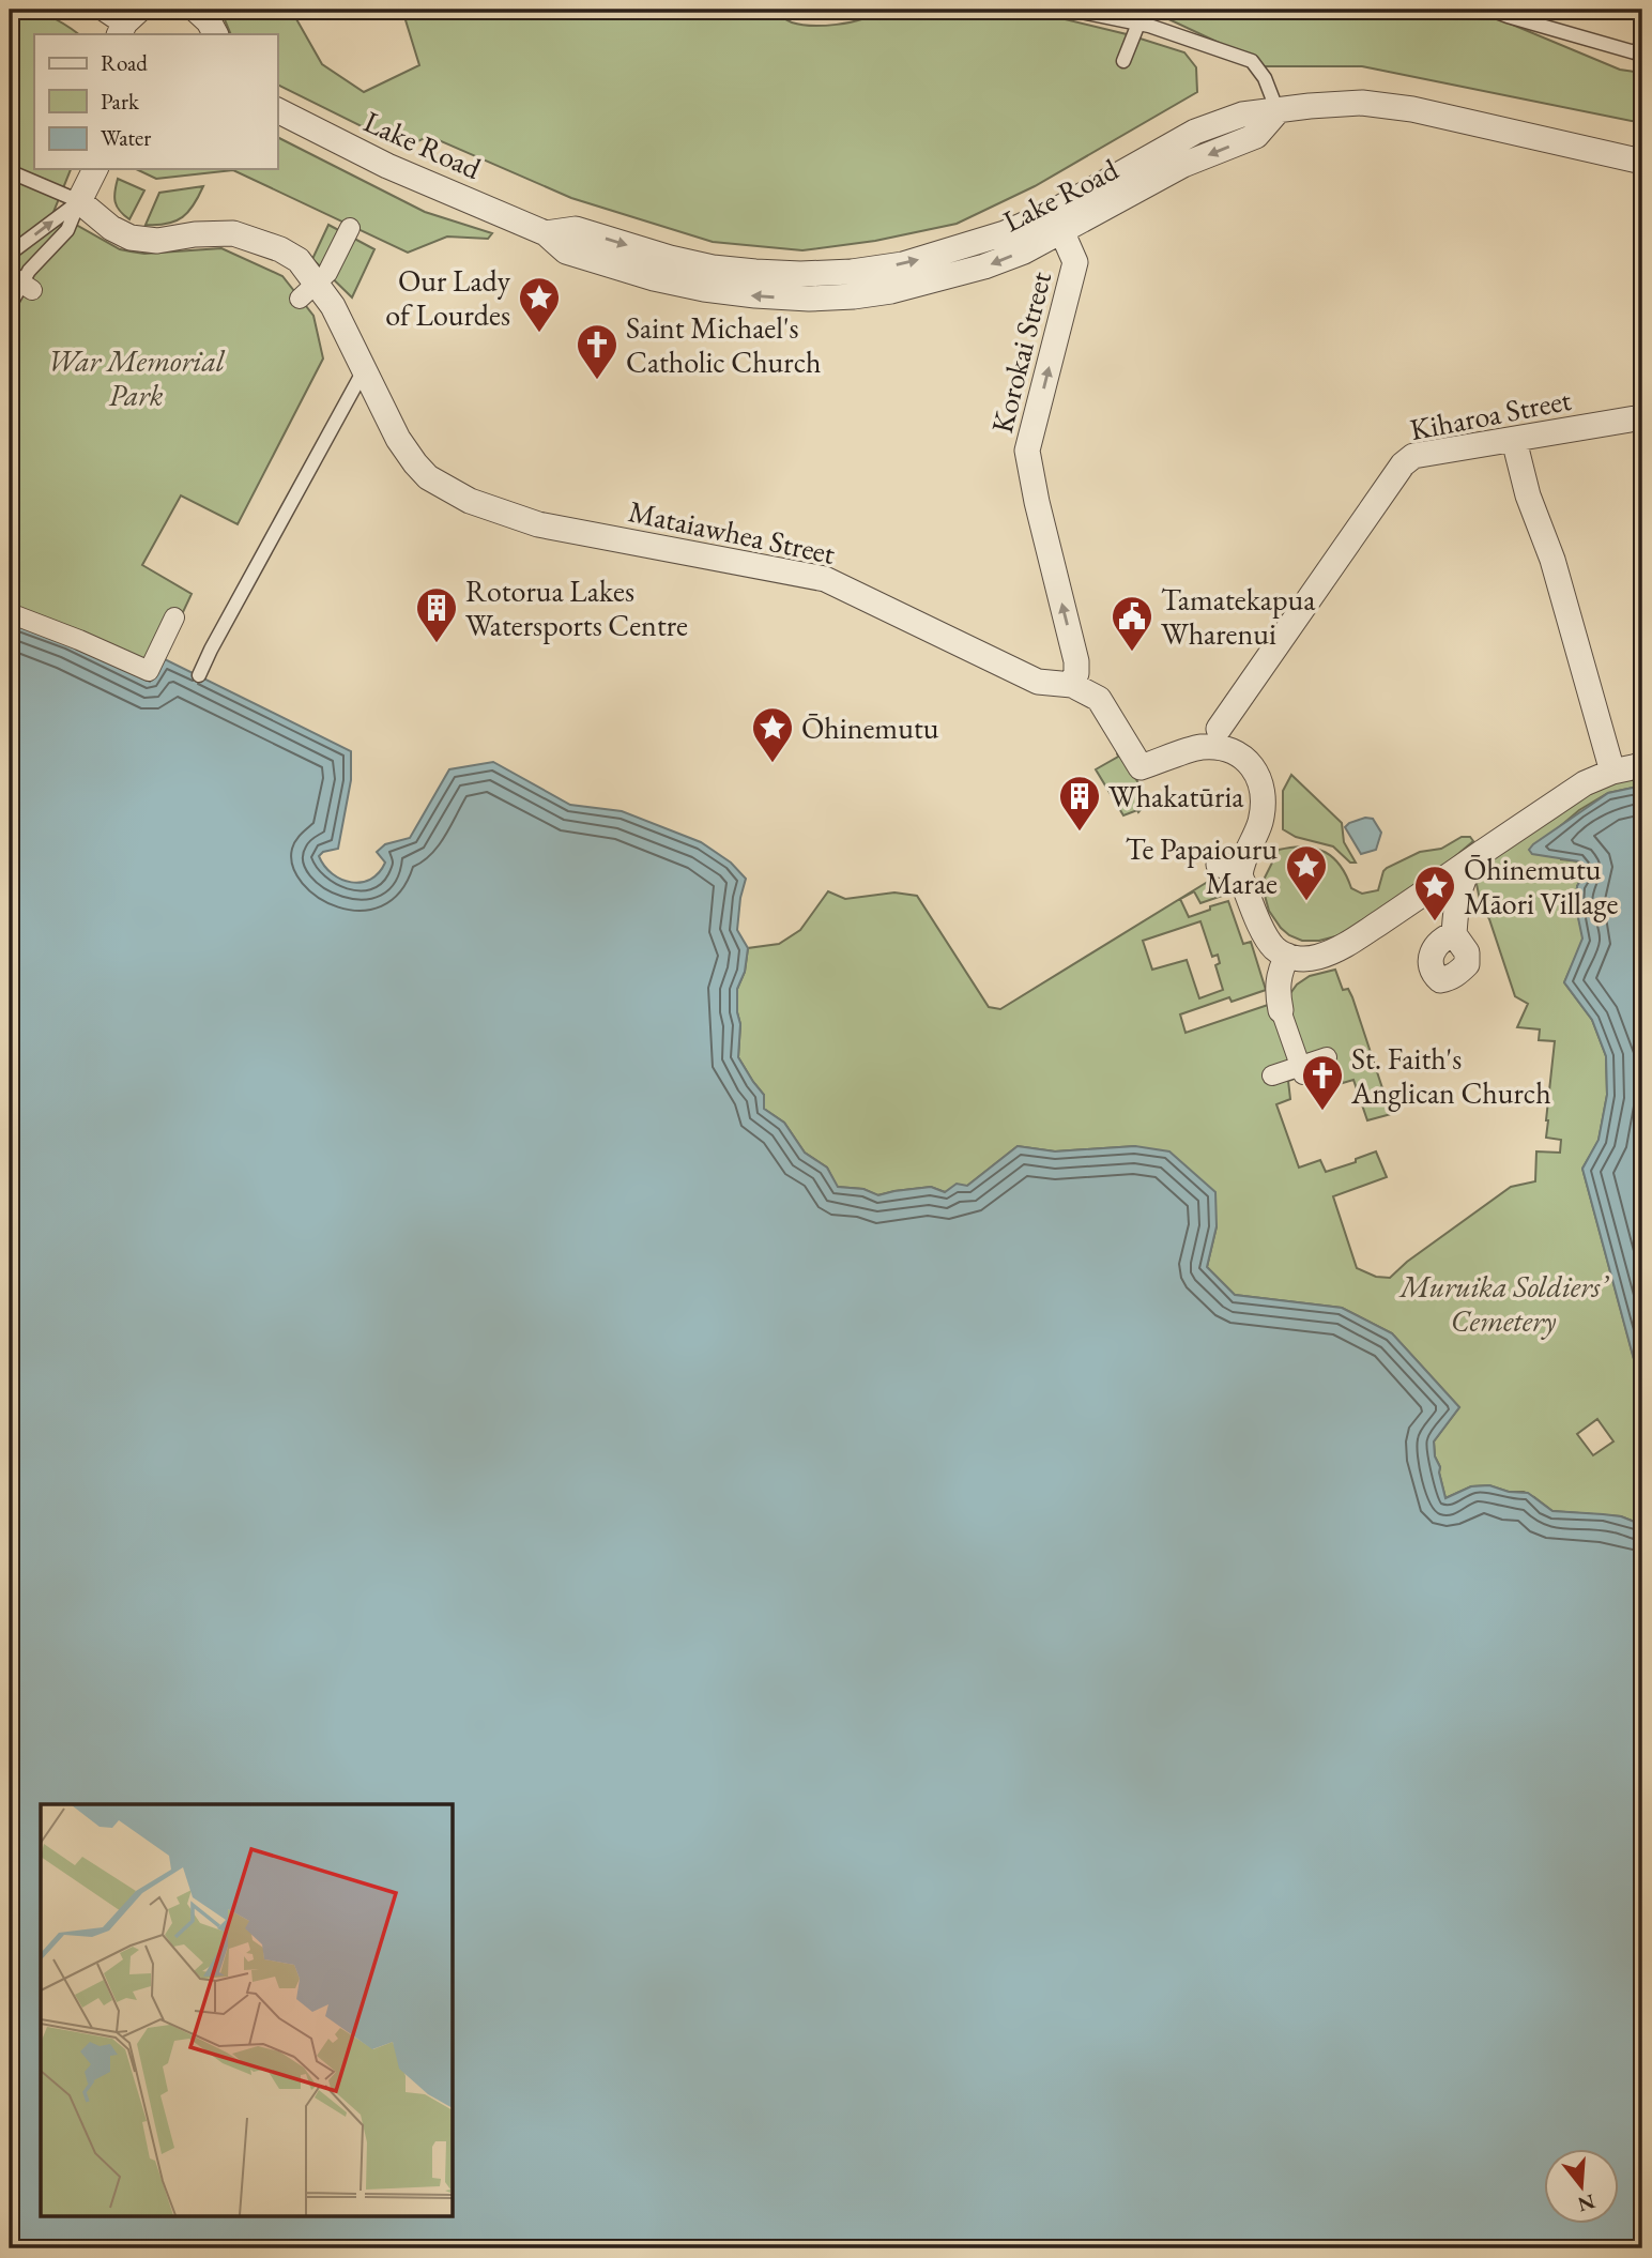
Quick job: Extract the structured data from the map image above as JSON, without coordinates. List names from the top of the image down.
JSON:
{
  "streets": {
    "street": [
      "Lake Road",
      "Korokai Street",
      "Kiharoa Street",
      "Mataiawhea Street"
    ]
  },
  "crossings": [
    ["Lake Road", "Korokai Street"],
    ["Korokai Street", "Mataiawhea Street"]
  ],
  "one_way": ["Korokai Street"],
  "parks": ["War Memorial Park", "Muruika Soldiers’ Cemetery"],
  "places": {
    "place": [
      "Our Lady of Lourdes",
      "Ōhinemutu",
      "Te Papaiouru Marae",
      "Ōhinemutu Māori Village"
    ],
    "church": ["Saint Michael's Catholic Church", "St. Faith's Anglican Church"],
    "building": ["Rotorua Lakes Watersports Centre", "Whakatūria"],
    "public building": ["Tamatekapua Wharenui"]
  },
  "legend": ["Road", "Park", "Water"],
  "north": "bottom"
}
